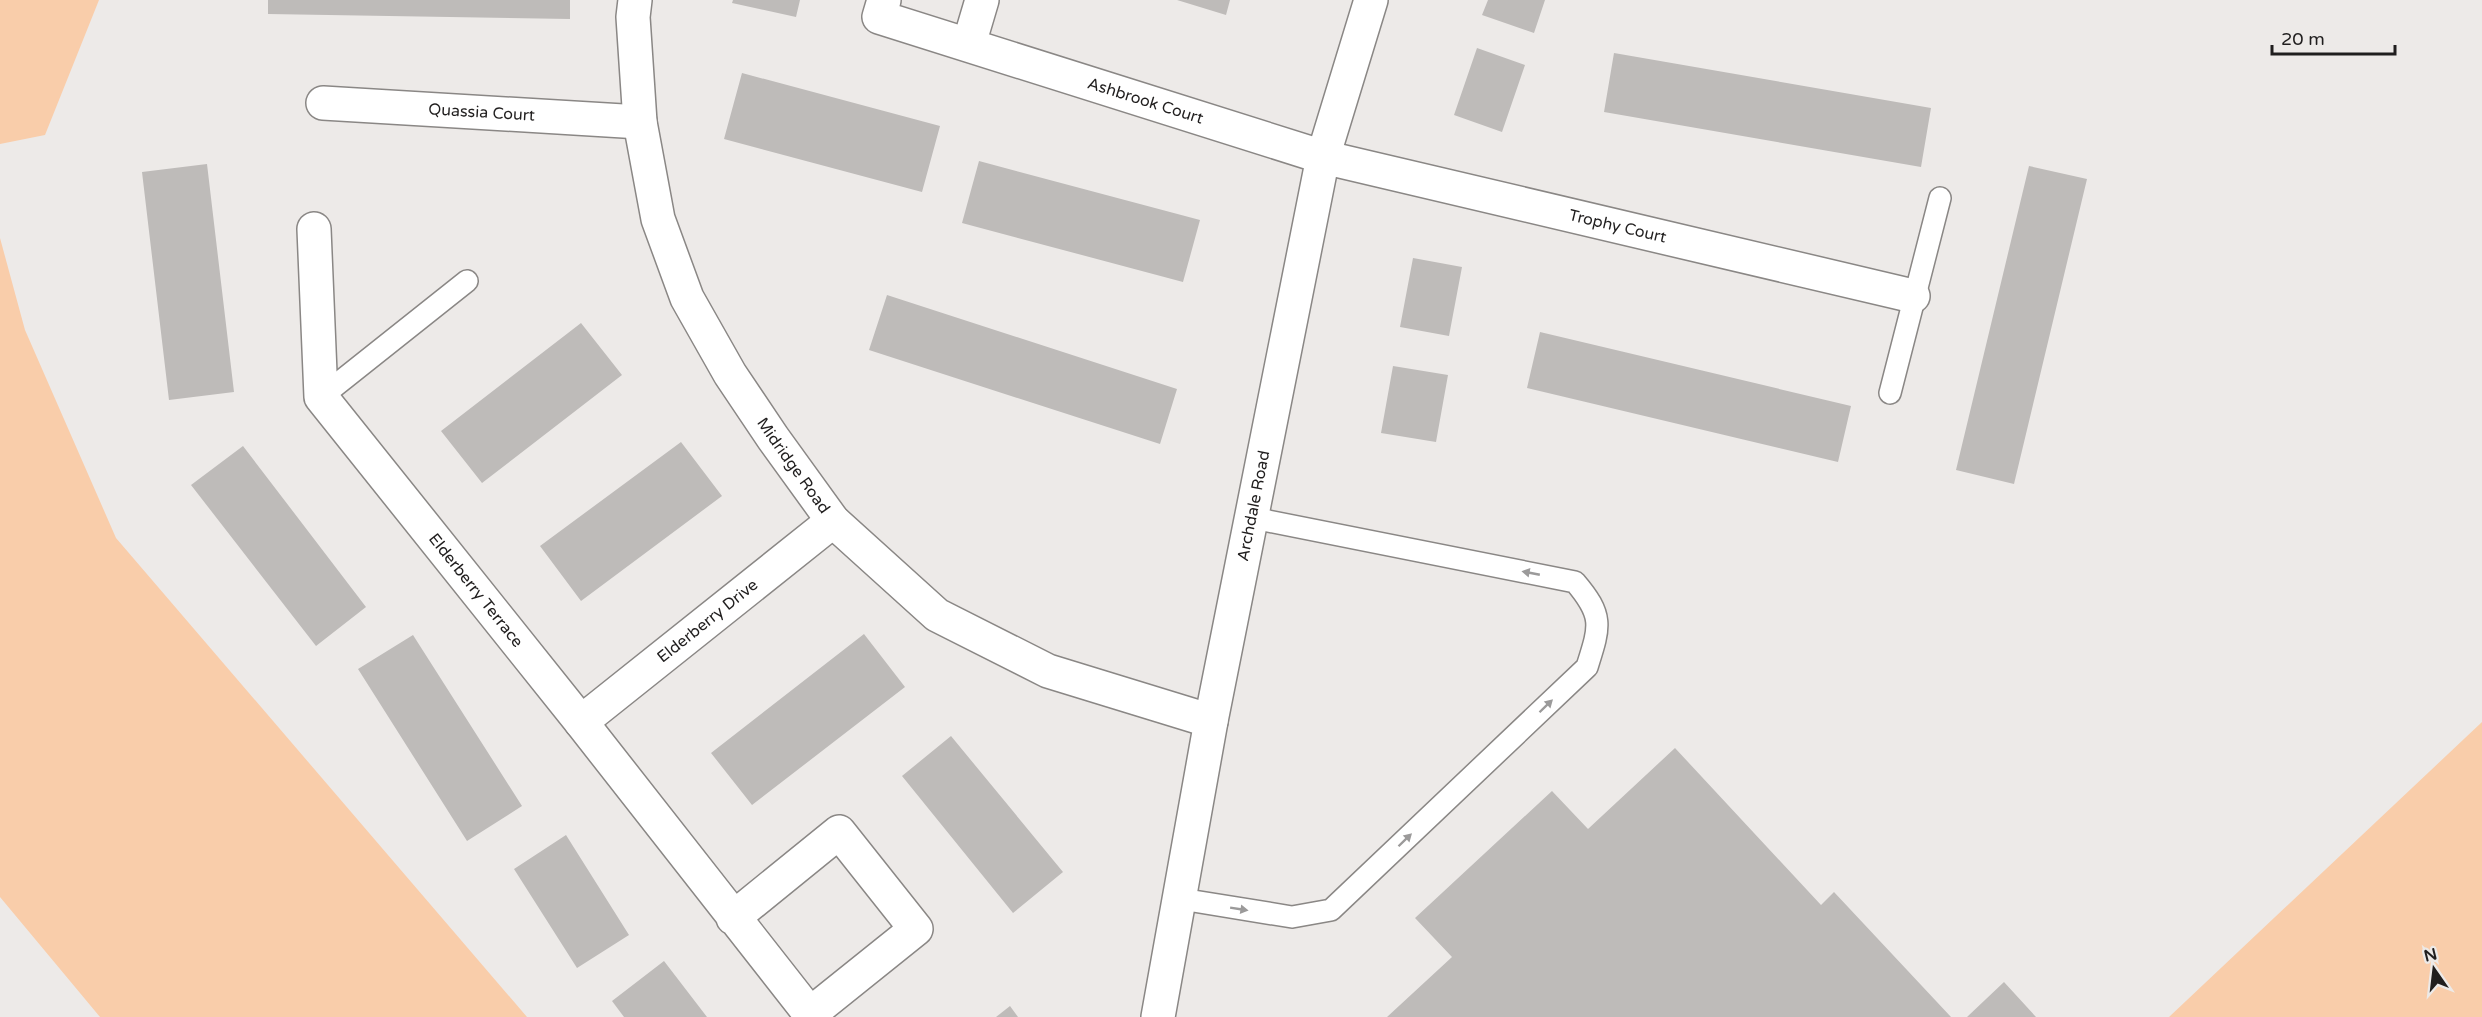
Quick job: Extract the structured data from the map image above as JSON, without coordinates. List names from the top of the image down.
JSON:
{
  "streets": {
    "street": [
      "Ashbrook Court",
      "Quassia Court",
      "Trophy Court",
      "Midridge Road",
      "Archdale Road",
      "Elderberry Terrace",
      "Elderberry Drive"
    ]
  },
  "crossings": [
    ["Ashbrook Court", "Trophy Court"],
    ["Ashbrook Court", "Archdale Road"],
    ["Quassia Court", "Midridge Road"],
    ["Trophy Court", "Archdale Road"],
    ["Midridge Road", "Archdale Road"],
    ["Midridge Road", "Elderberry Drive"],
    ["Elderberry Terrace", "Elderberry Drive"]
  ],
  "scale_bar": "20 m",
  "north": "top"
}
